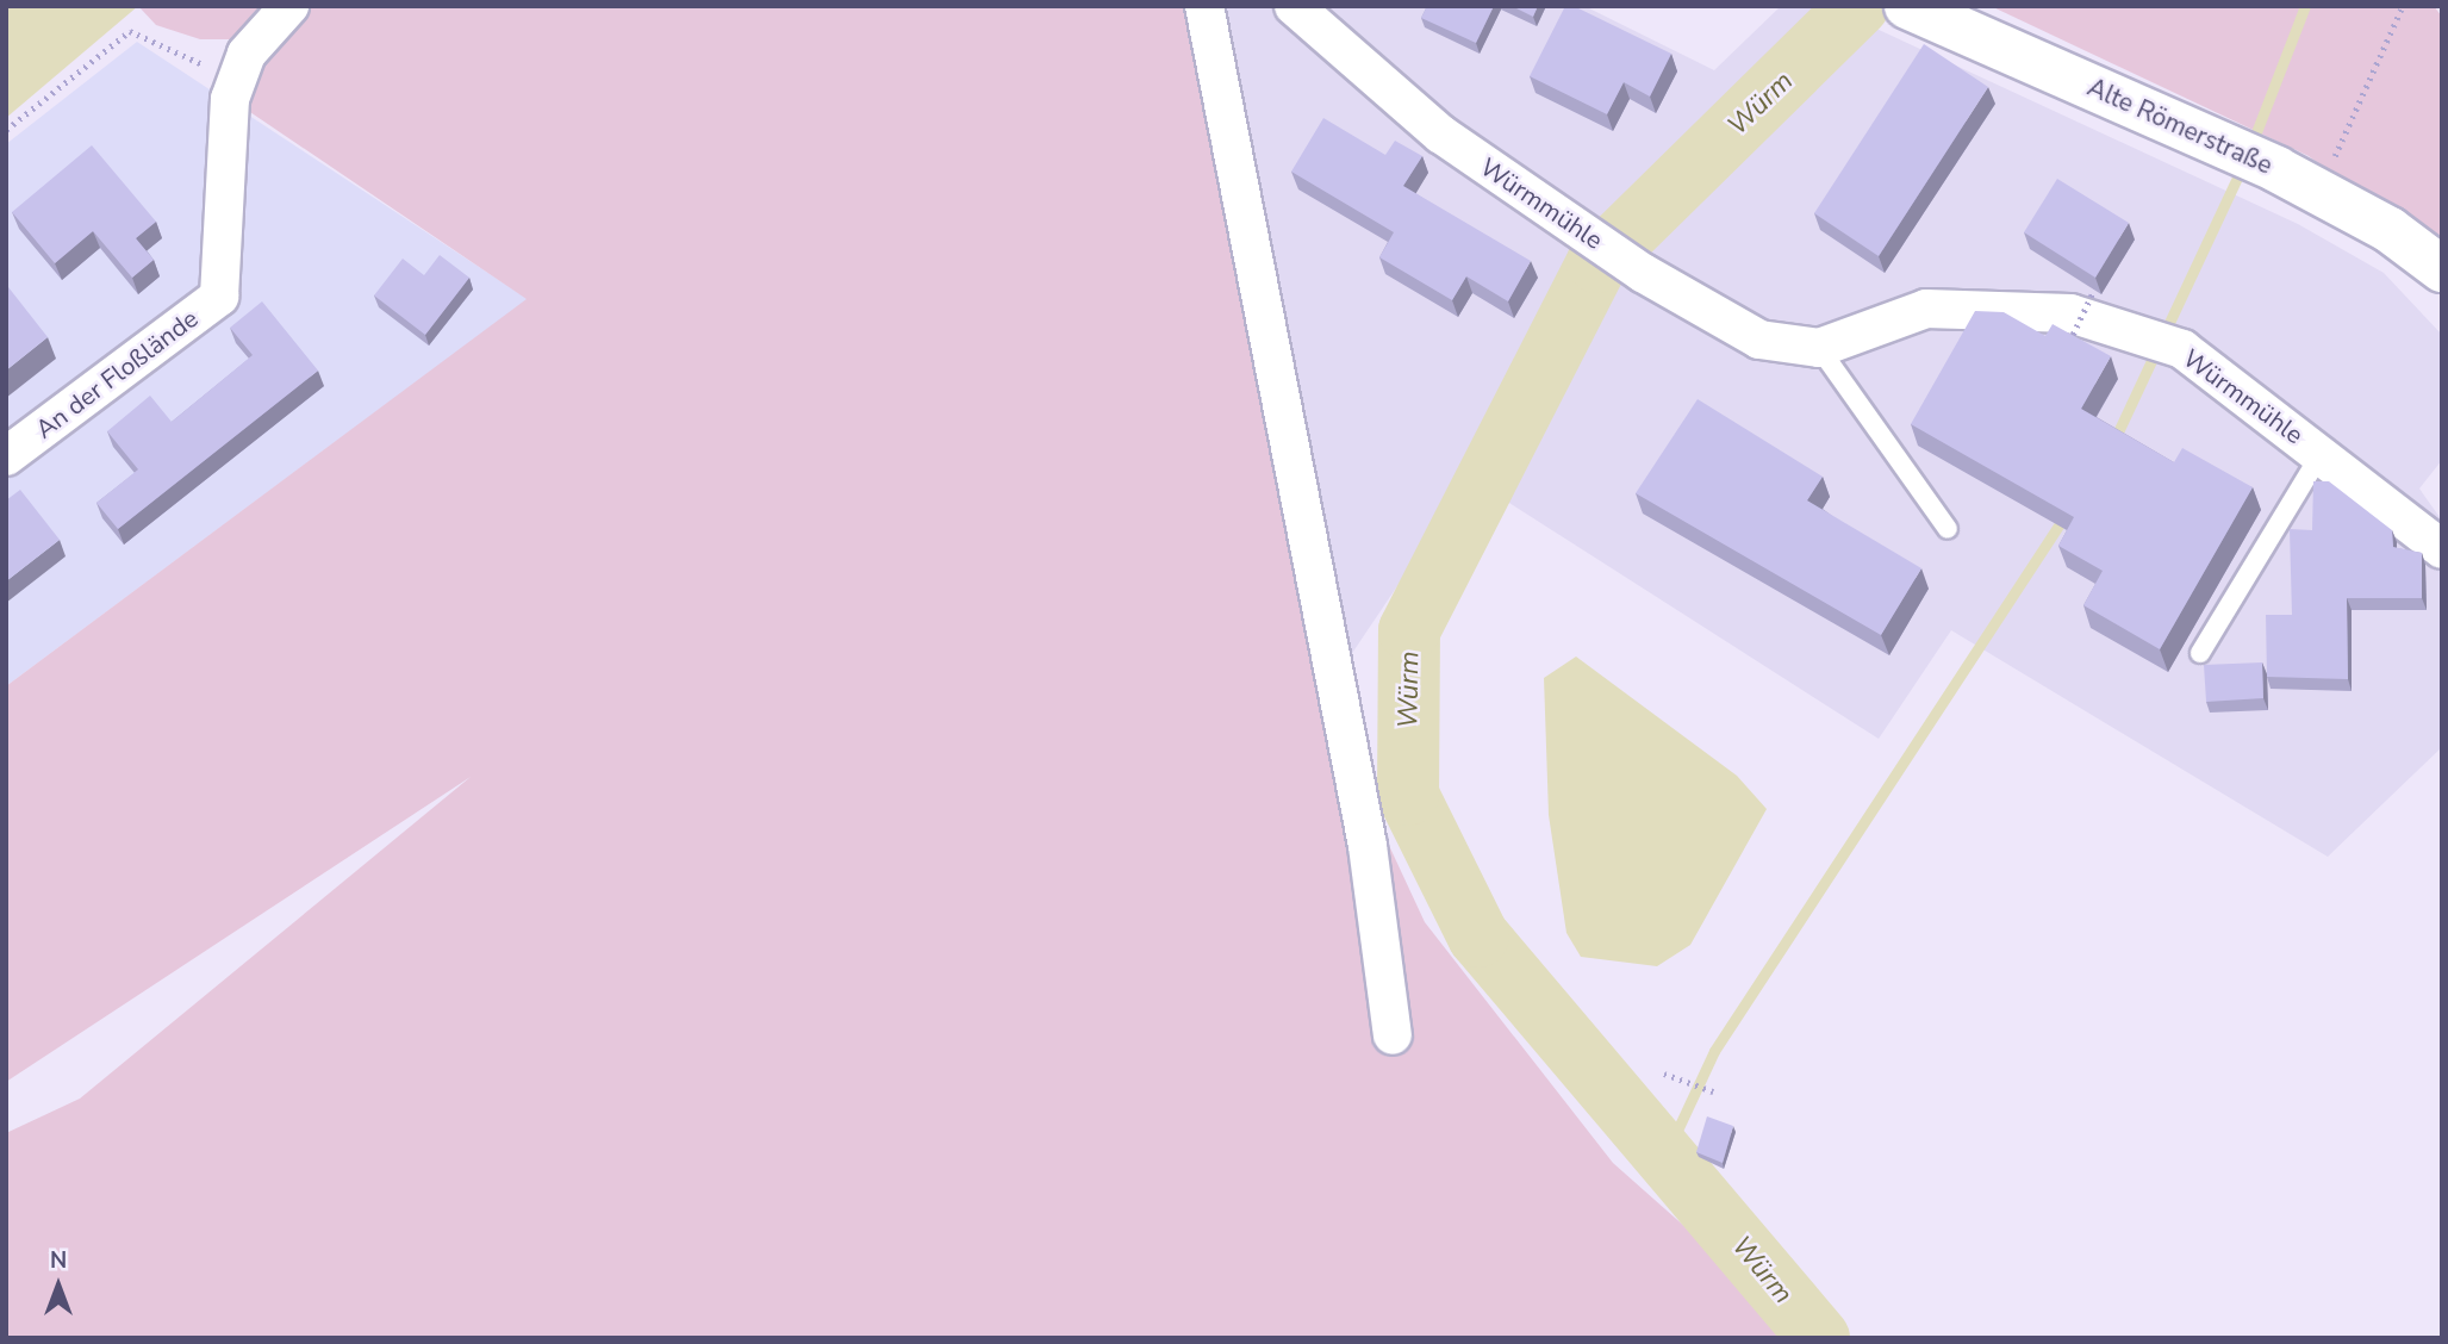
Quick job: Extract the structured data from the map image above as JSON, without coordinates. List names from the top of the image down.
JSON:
{
  "streets": {
    "main road": ["Alte Römerstraße"],
    "street": ["Würmmühle", "An der Floßlände"]
  },
  "water": ["Würm"],
  "north": "top"
}
